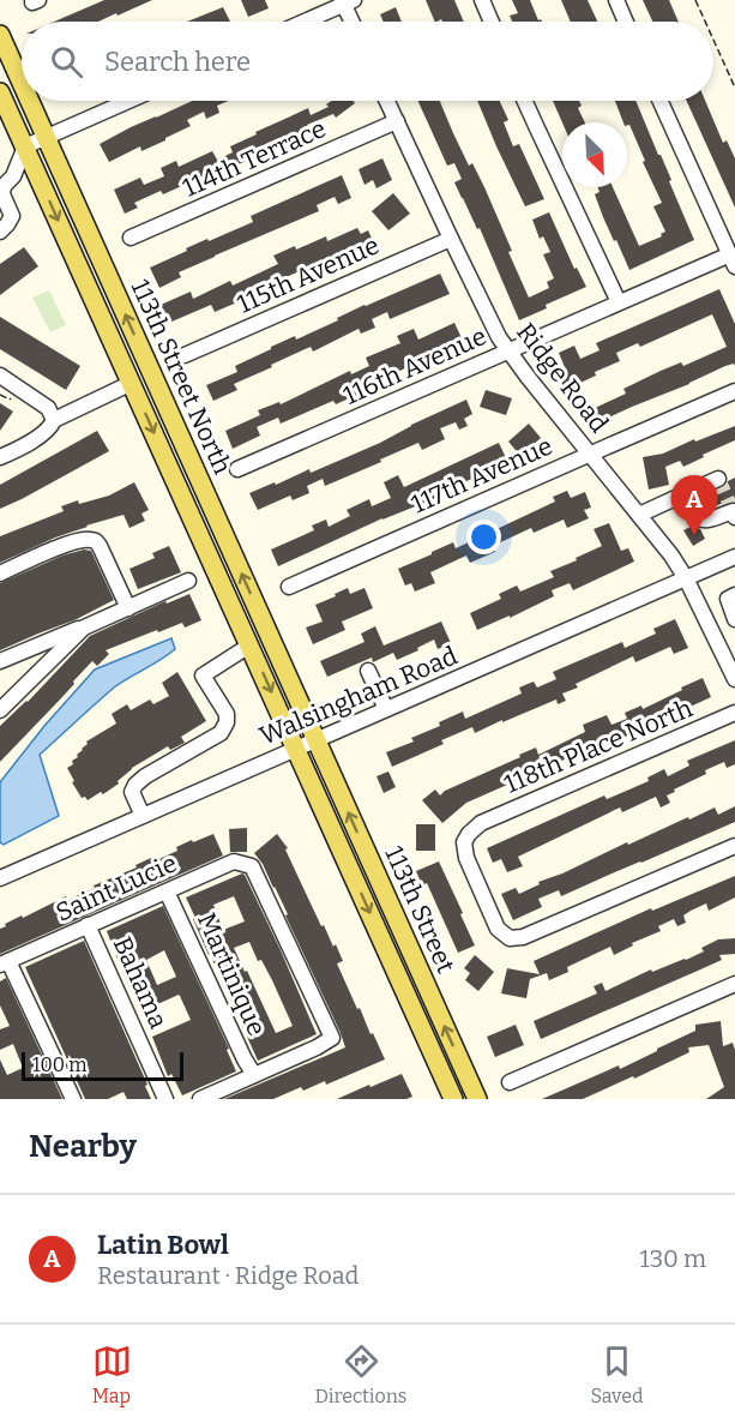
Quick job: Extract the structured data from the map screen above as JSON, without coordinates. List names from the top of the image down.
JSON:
{
  "streets": {
    "main road": ["113th Street North", "113th Street"],
    "street": [
      "114th Terrace",
      "115th Avenue",
      "116th Avenue",
      "Ridge Road",
      "117th Avenue",
      "Walsingham Road",
      "118th Place North",
      "Saint Lucie",
      "Martinique",
      "Bahama"
    ]
  },
  "crossings": [
    ["114th Terrace", "Ridge Road"],
    ["115th Avenue", "Ridge Road"],
    ["116th Avenue", "Ridge Road"],
    ["113th Street North", "Walsingham Road"],
    ["113th Street North", "113th Street"],
    ["Ridge Road", "117th Avenue"],
    ["Ridge Road", "Walsingham Road"],
    ["Walsingham Road", "113th Street"],
    ["Saint Lucie", "Martinique"],
    ["Saint Lucie", "Bahama"]
  ],
  "scale_bar": "100 m",
  "north": "bottom right",
  "page": {
    "search": "Search here",
    "pins": "A",
    "scale": "100 m",
    "heading": "Nearby",
    "list": [
      {
        "mark": "A",
        "name": "Latin Bowl",
        "note": "Restaurant · Ridge Road",
        "value": "130 m"
      }
    ],
    "nav": ["Map", "Directions", "Saved"]
  }
}
